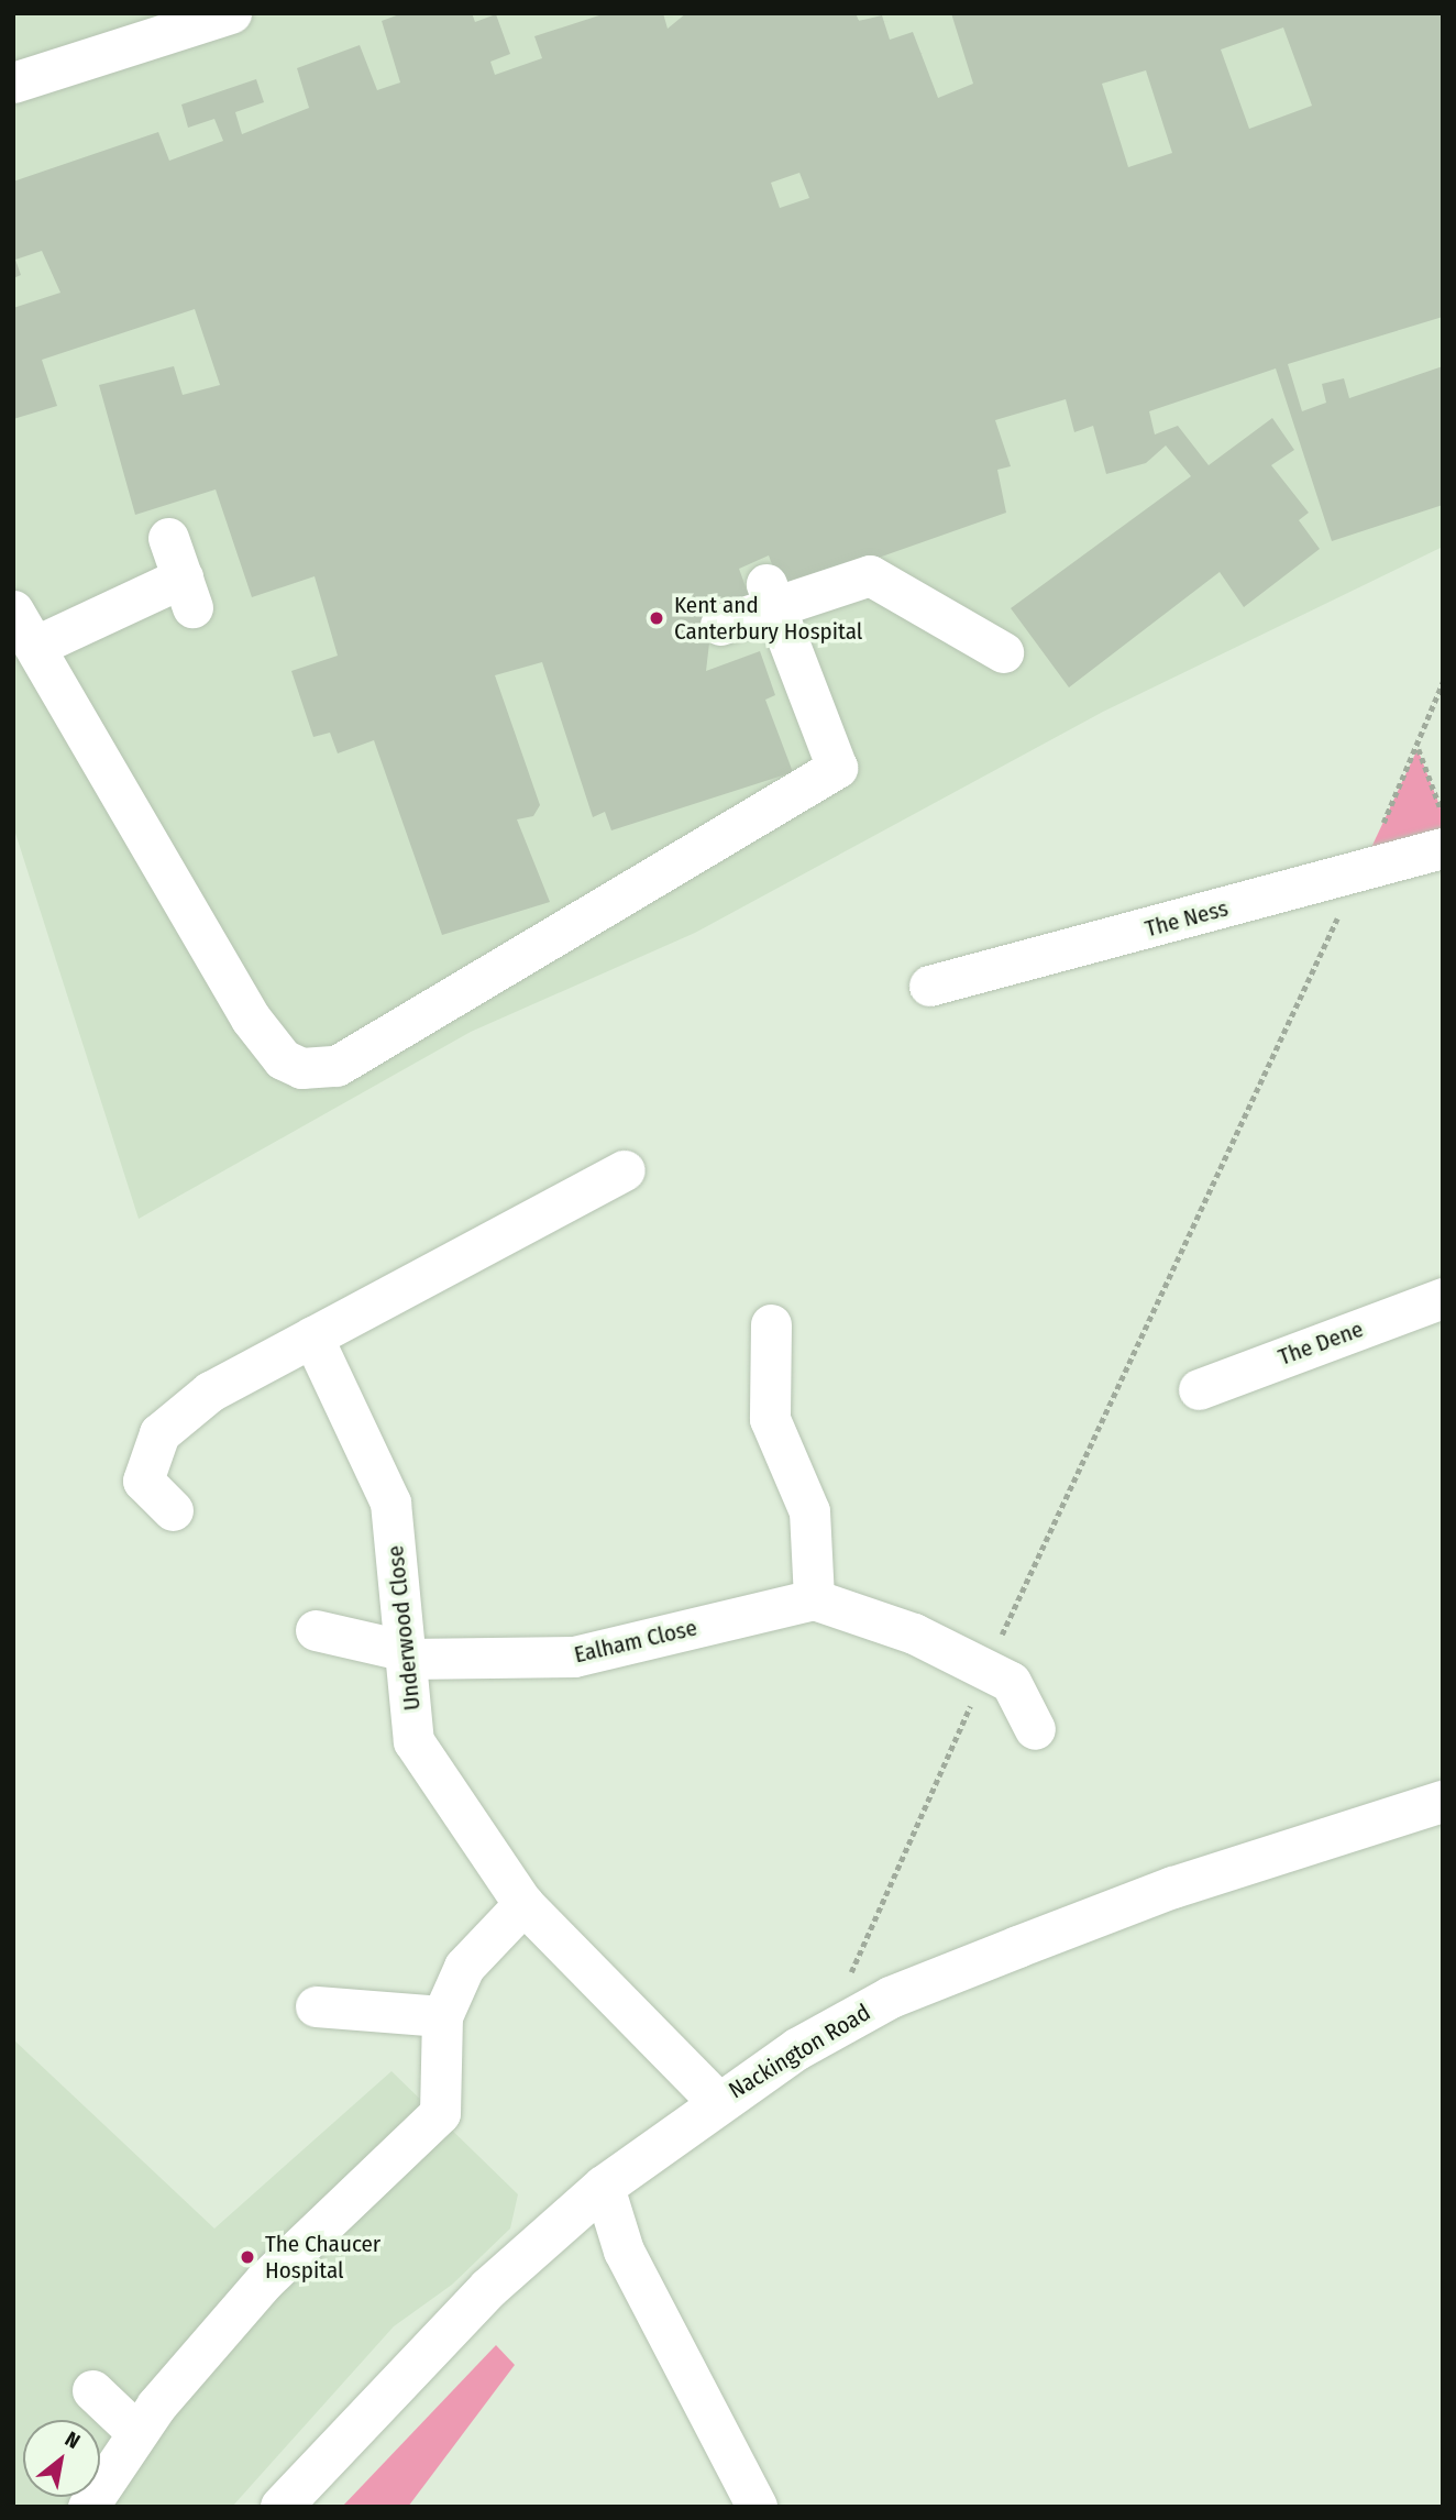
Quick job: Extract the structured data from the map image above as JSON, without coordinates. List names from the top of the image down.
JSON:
{
  "streets": {
    "main road": ["Nackington Road"],
    "street": [
      "The Ness",
      "The Dene",
      "Underwood Close",
      "Ealham Close"
    ]
  },
  "crossings": [
    ["Underwood Close", "Ealham Close"],
    ["Underwood Close", "Nackington Road"]
  ],
  "places": ["Kent and Canterbury Hospital", "The Chaucer Hospital"],
  "north": "top right"
}
